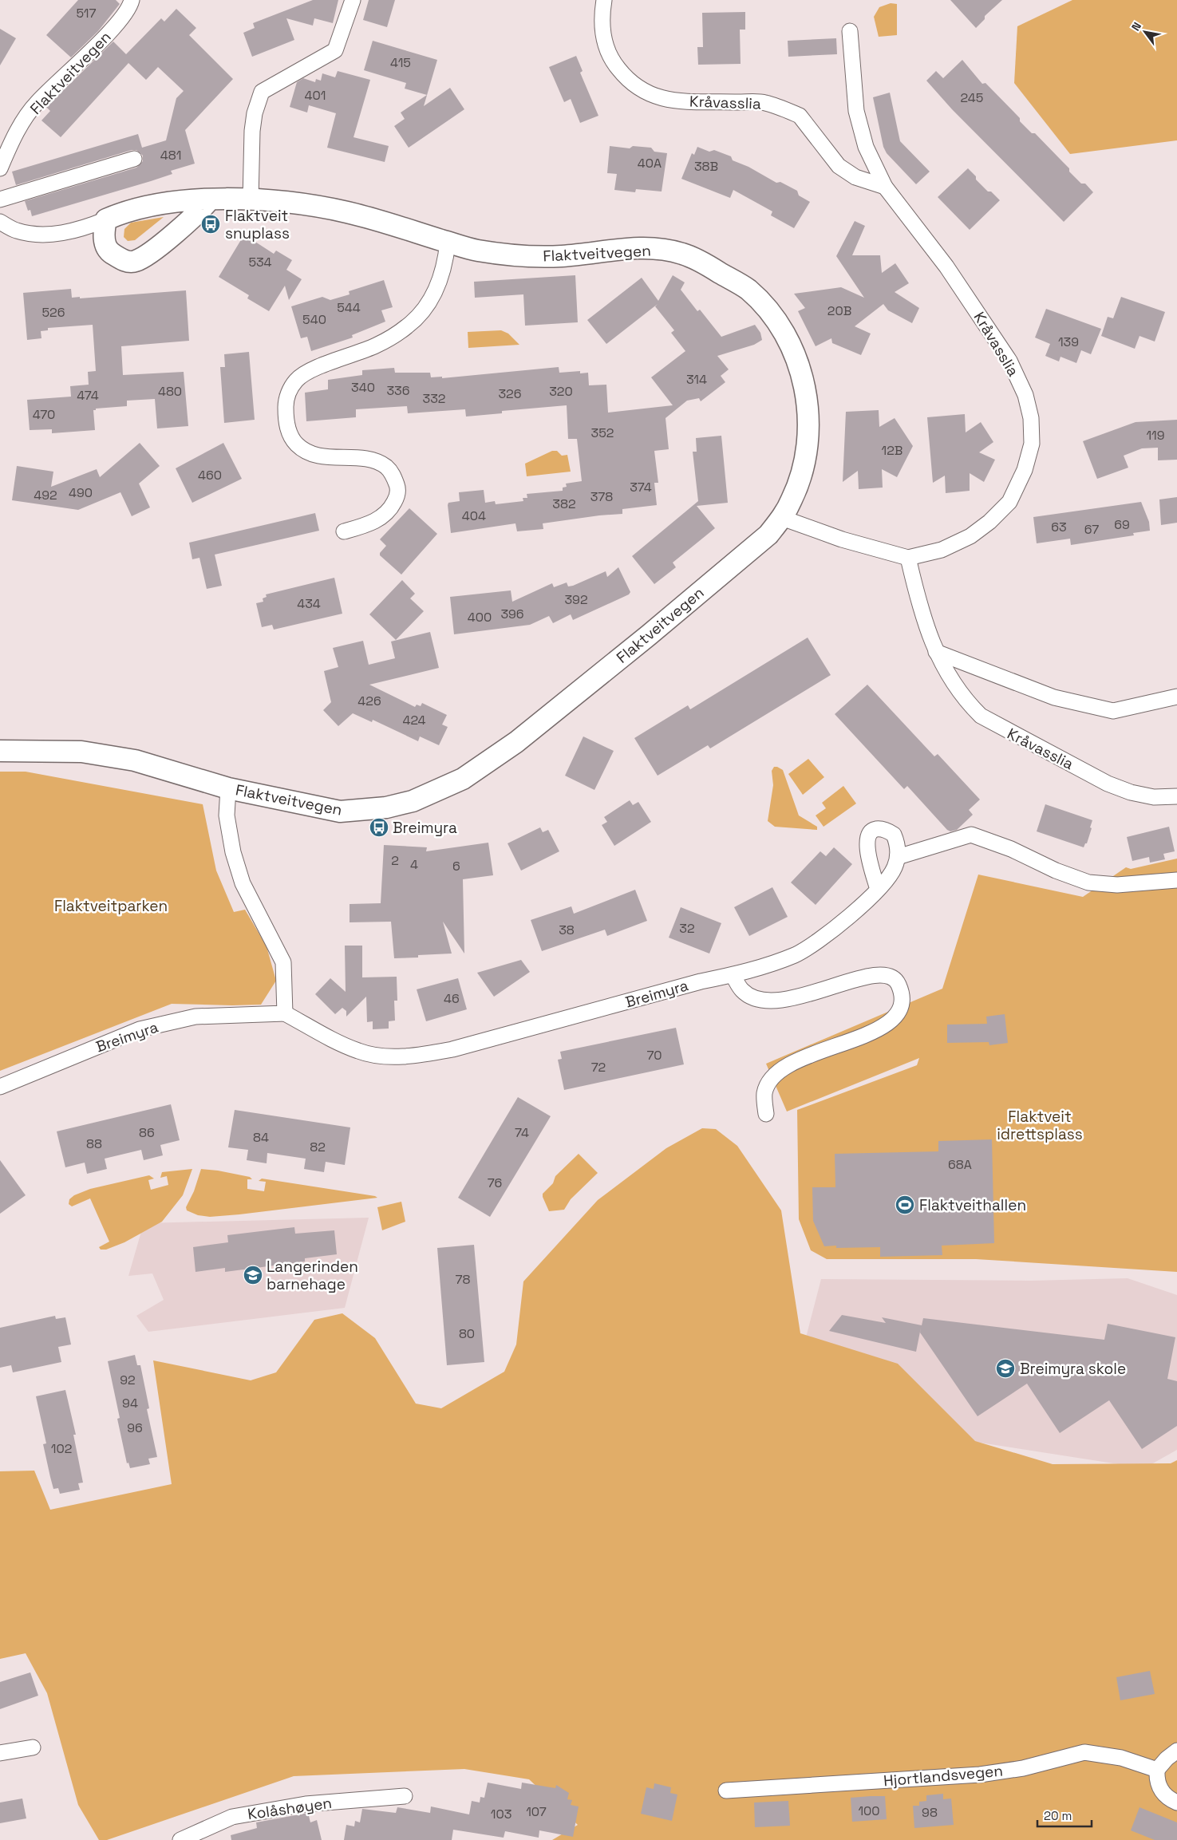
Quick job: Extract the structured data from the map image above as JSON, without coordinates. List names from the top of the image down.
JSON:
{
  "streets": {
    "main road": ["Flaktveitvegen"],
    "street": [
      "Kråvasslia",
      "Breimyra",
      "Hjortlandsvegen",
      "Kolåshøyen"
    ]
  },
  "crossings": [
    ["Flaktveitvegen", "Kråvasslia"]
  ],
  "parks": ["Flaktveitparken", "Flaktveit idrettsplass"],
  "places": {
    "bus stop": ["Flaktveit snuplass", "Breimyra"],
    "sports": ["Flaktveithallen"],
    "school or university": ["Langerinden barnehage", "Breimyra skole"]
  },
  "house_numbers": [
    "517",
    "415",
    "401",
    "245",
    "481",
    "40A",
    "38B",
    "534",
    "544",
    "20B",
    "526",
    "540",
    "139",
    "314",
    "340",
    "336",
    "480",
    "320",
    "326",
    "474",
    "332",
    "470",
    "352",
    "119",
    "12B",
    "460",
    "374",
    "490",
    "492",
    "378",
    "382",
    "404",
    "69",
    "63",
    "67",
    "392",
    "434",
    "396",
    "400",
    "426",
    "424",
    "2",
    "4",
    "6",
    "32",
    "38",
    "46",
    "70",
    "72",
    "86",
    "74",
    "84",
    "88",
    "82",
    "68A",
    "76",
    "78",
    "80",
    "92",
    "94",
    "96",
    "102",
    "100",
    "107",
    "98",
    "103"
  ],
  "scale_bar": "20 m",
  "north": "top left"
}
